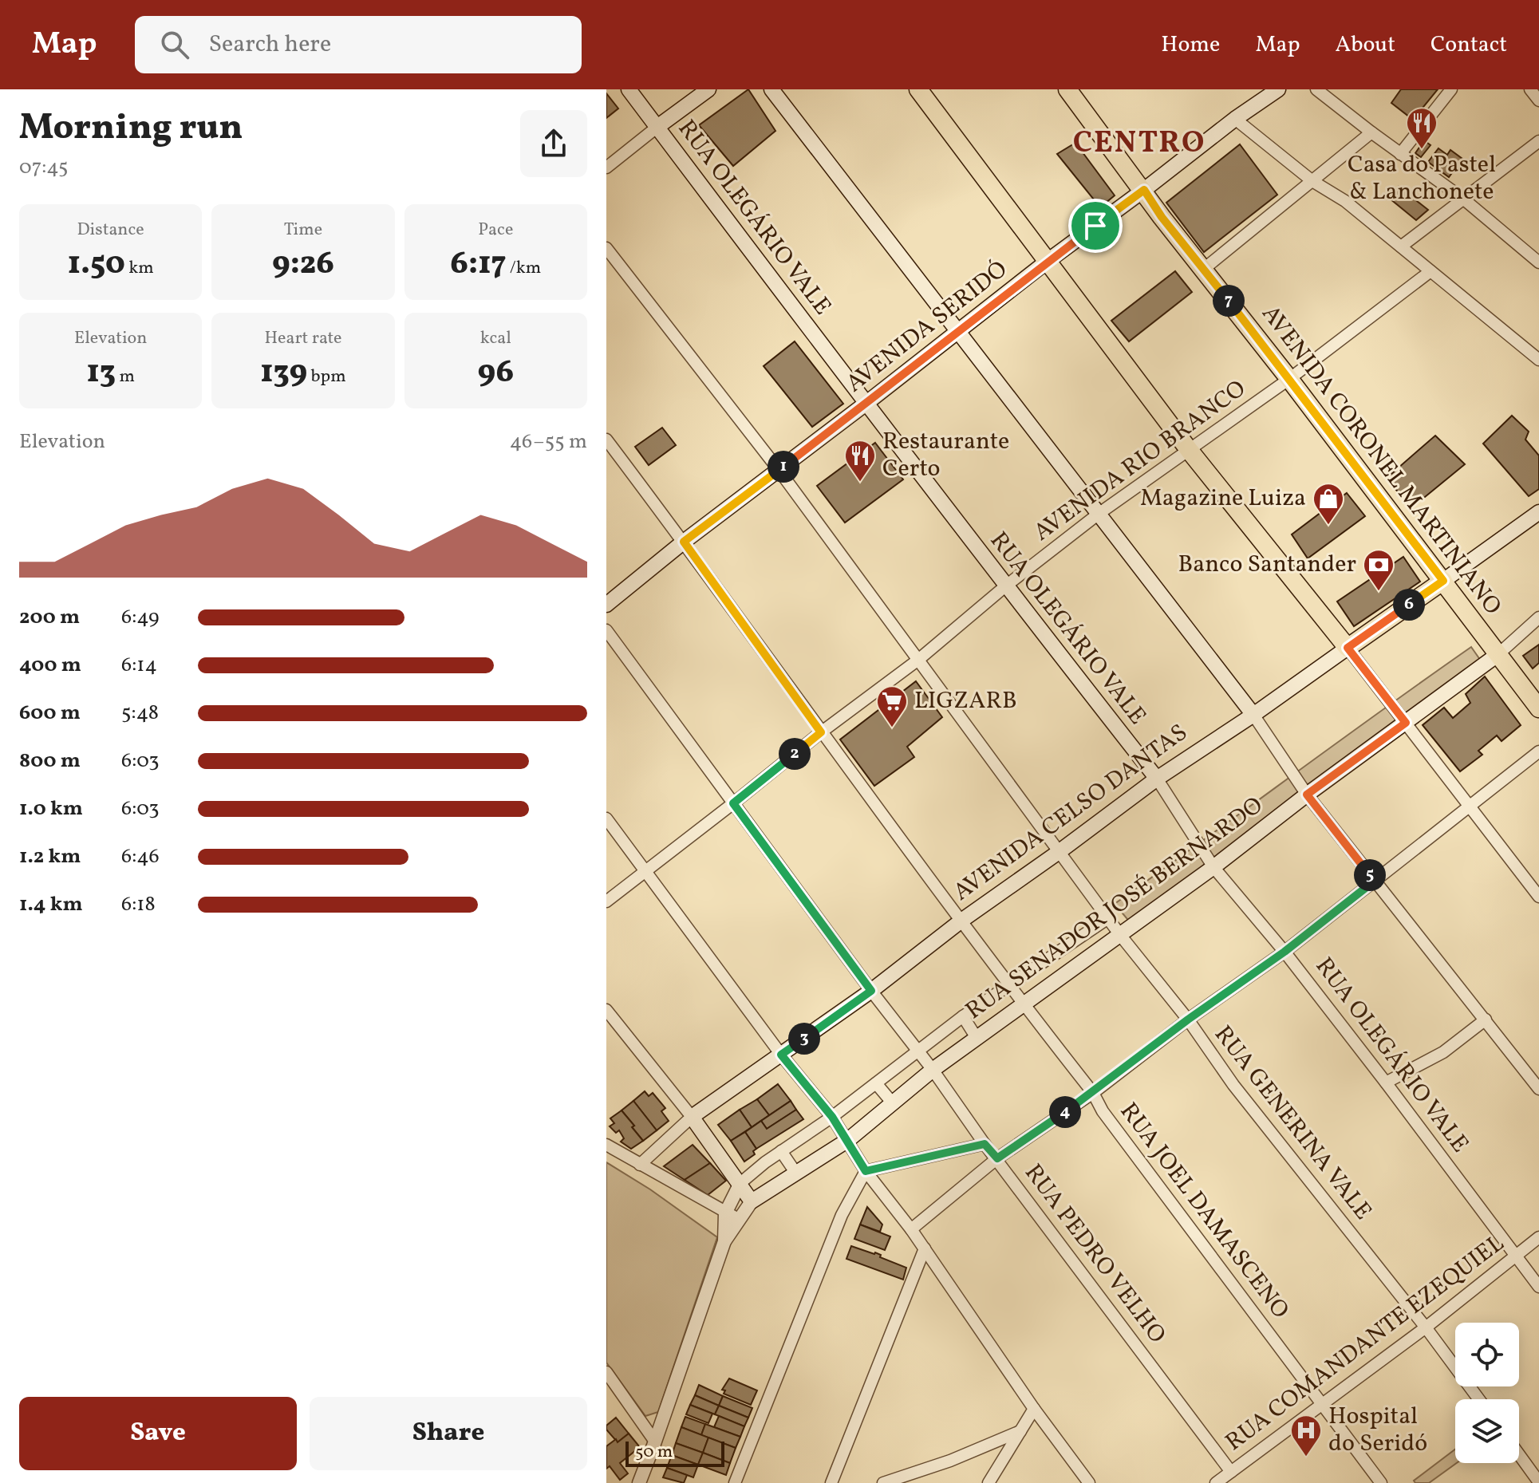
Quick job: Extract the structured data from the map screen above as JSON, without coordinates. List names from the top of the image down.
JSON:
{
  "streets": {
    "main road": [
      "RUA OLEGÁRIO VALE",
      "AVENIDA SERIDÓ",
      "AVENIDA CORONEL MARTINIANO",
      "AVENIDA CELSO DANTAS",
      "RUA SENADOR JOSÉ BERNARDO"
    ],
    "street": [
      "AVENIDA RIO BRANCO",
      "RUA GENERINA VALE",
      "RUA JOEL DAMASCENO",
      "RUA PEDRO VELHO",
      "RUA COMANDANTE EZEQUIEL"
    ]
  },
  "crossings": [
    ["RUA OLEGÁRIO VALE", "AVENIDA SERIDÓ"],
    ["RUA OLEGÁRIO VALE", "AVENIDA RIO BRANCO"],
    ["RUA OLEGÁRIO VALE", "AVENIDA CELSO DANTAS"],
    ["RUA OLEGÁRIO VALE", "RUA SENADOR JOSÉ BERNARDO"],
    ["RUA OLEGÁRIO VALE", "RUA COMANDANTE EZEQUIEL"],
    ["AVENIDA SERIDÓ", "AVENIDA CORONEL MARTINIANO"],
    ["AVENIDA SERIDÓ", "RUA GENERINA VALE"],
    ["AVENIDA SERIDÓ", "RUA JOEL DAMASCENO"],
    ["AVENIDA CORONEL MARTINIANO", "AVENIDA RIO BRANCO"],
    ["AVENIDA CORONEL MARTINIANO", "AVENIDA CELSO DANTAS"],
    ["AVENIDA CORONEL MARTINIANO", "RUA SENADOR JOSÉ BERNARDO"],
    ["AVENIDA RIO BRANCO", "RUA GENERINA VALE"],
    ["AVENIDA RIO BRANCO", "RUA JOEL DAMASCENO"],
    ["AVENIDA RIO BRANCO", "RUA PEDRO VELHO"],
    ["AVENIDA CELSO DANTAS", "RUA GENERINA VALE"],
    ["AVENIDA CELSO DANTAS", "RUA JOEL DAMASCENO"],
    ["AVENIDA CELSO DANTAS", "RUA PEDRO VELHO"],
    ["RUA SENADOR JOSÉ BERNARDO", "RUA GENERINA VALE"],
    ["RUA SENADOR JOSÉ BERNARDO", "RUA JOEL DAMASCENO"],
    ["RUA SENADOR JOSÉ BERNARDO", "RUA PEDRO VELHO"],
    ["RUA GENERINA VALE", "RUA COMANDANTE EZEQUIEL"],
    ["RUA JOEL DAMASCENO", "RUA COMANDANTE EZEQUIEL"],
    ["RUA PEDRO VELHO", "RUA COMANDANTE EZEQUIEL"]
  ],
  "districts": ["CENTRO"],
  "places": {
    "restaurant": ["Casa do Pastel & Lanchonete", "Restaurante Certo"],
    "shop": ["Magazine Luiza"],
    "bank": ["Banco Santander"],
    "supermarket": ["LIGZARB"],
    "hospital": ["Hospital do Seridó"]
  },
  "scale_bar": "50 m",
  "page": {
    "header": "Map",
    "search": "Search here",
    "nav": [
      "Home",
      "Map",
      "About",
      "Contact"
    ],
    "heading": ["Morning run", "07:45"],
    "stats": [
      ["Distance", "1.50 km"],
      ["Time", "9:26"],
      ["Pace", "6:17 /km"],
      ["Elevation", "13 m"],
      ["Heart rate", "139 bpm"],
      ["kcal", "96"]
    ],
    "pins": [
      "7",
      "1",
      "6",
      "2",
      "5",
      "3",
      "4"
    ],
    "chart": ["Elevation", "46–55 m"],
    "list": [
      {
        "name": "200 m",
        "note": "6:49"
      },
      {
        "name": "400 m",
        "note": "6:14"
      },
      {
        "name": "600 m",
        "note": "5:48"
      },
      {
        "name": "800 m",
        "note": "6:03"
      },
      {
        "name": "1.0 km",
        "note": "6:03"
      },
      {
        "name": "1.2 km",
        "note": "6:46"
      },
      {
        "name": "1.4 km",
        "note": "6:18"
      }
    ],
    "buttons": ["Save", "Share"],
    "scale": "50 m"
  }
}
